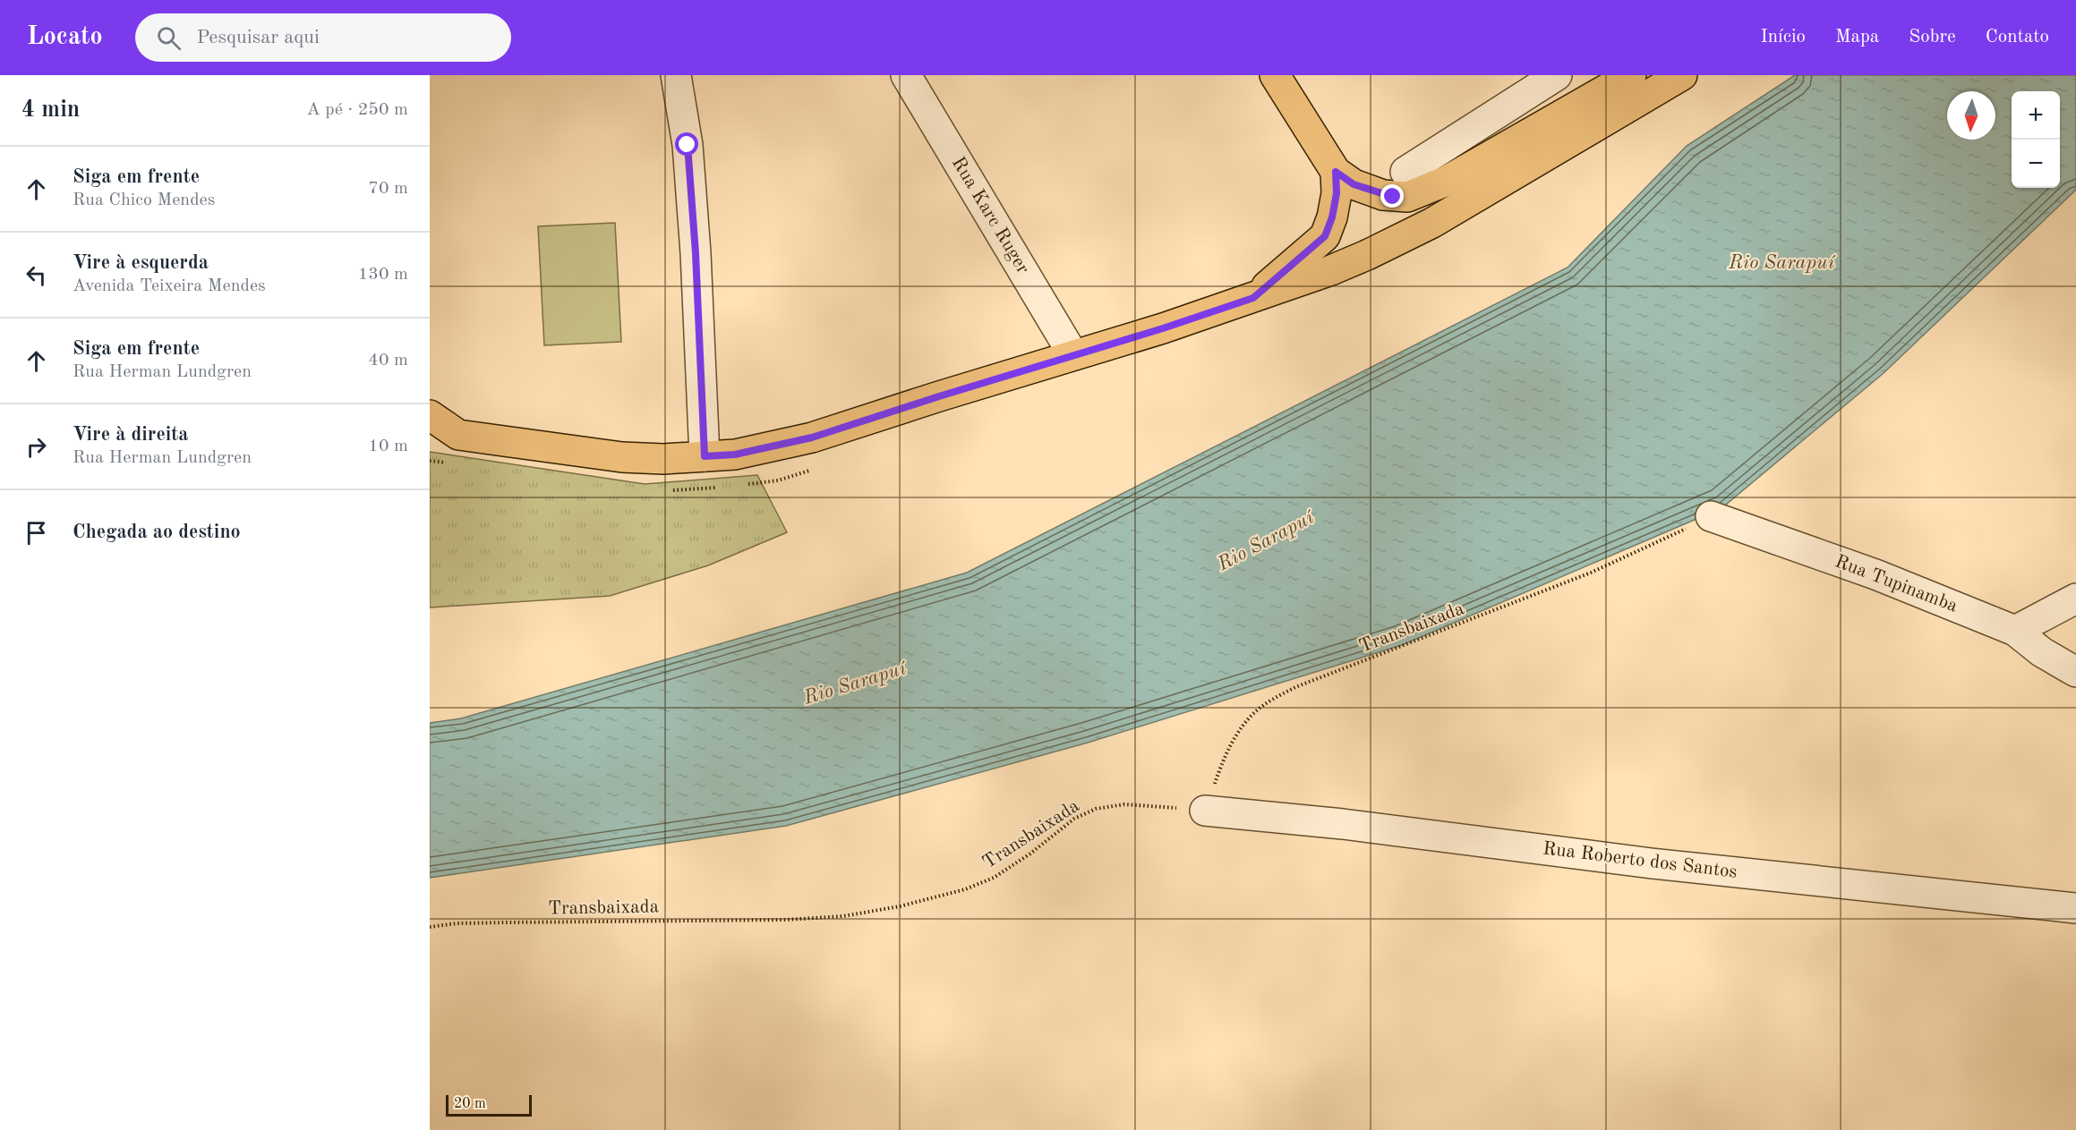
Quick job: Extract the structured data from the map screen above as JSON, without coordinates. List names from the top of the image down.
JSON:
{
  "streets": {
    "street": ["Rua Karc Ruger", "Rua Tupinamba", "Rua Roberto dos Santos"],
    "path": ["Transbaixada"]
  },
  "crossings": [
    ["Rua Tupinamba", "Transbaixada"],
    ["Transbaixada", "Rua Roberto dos Santos"]
  ],
  "water": ["Rio Sarapuí"],
  "scale_bar": "20 m",
  "north": "bottom",
  "page": {
    "header": "Locato",
    "search": "Pesquisar aqui",
    "nav": [
      "Início",
      "Mapa",
      "Sobre",
      "Contato"
    ],
    "heading": ["4 min", "A pé · 250 m"],
    "map_buttons": ["+", "−"],
    "list": [
      ["Siga em frente", "Rua Chico Mendes", "70 m"],
      ["Vire à esquerda", "Avenida Teixeira Mendes", "130 m"],
      ["Siga em frente", "Rua Herman Lundgren", "40 m"],
      ["Vire à direita", "Rua Herman Lundgren", "10 m"],
      "Chegada ao destino"
    ],
    "scale": "20 m"
  }
}
